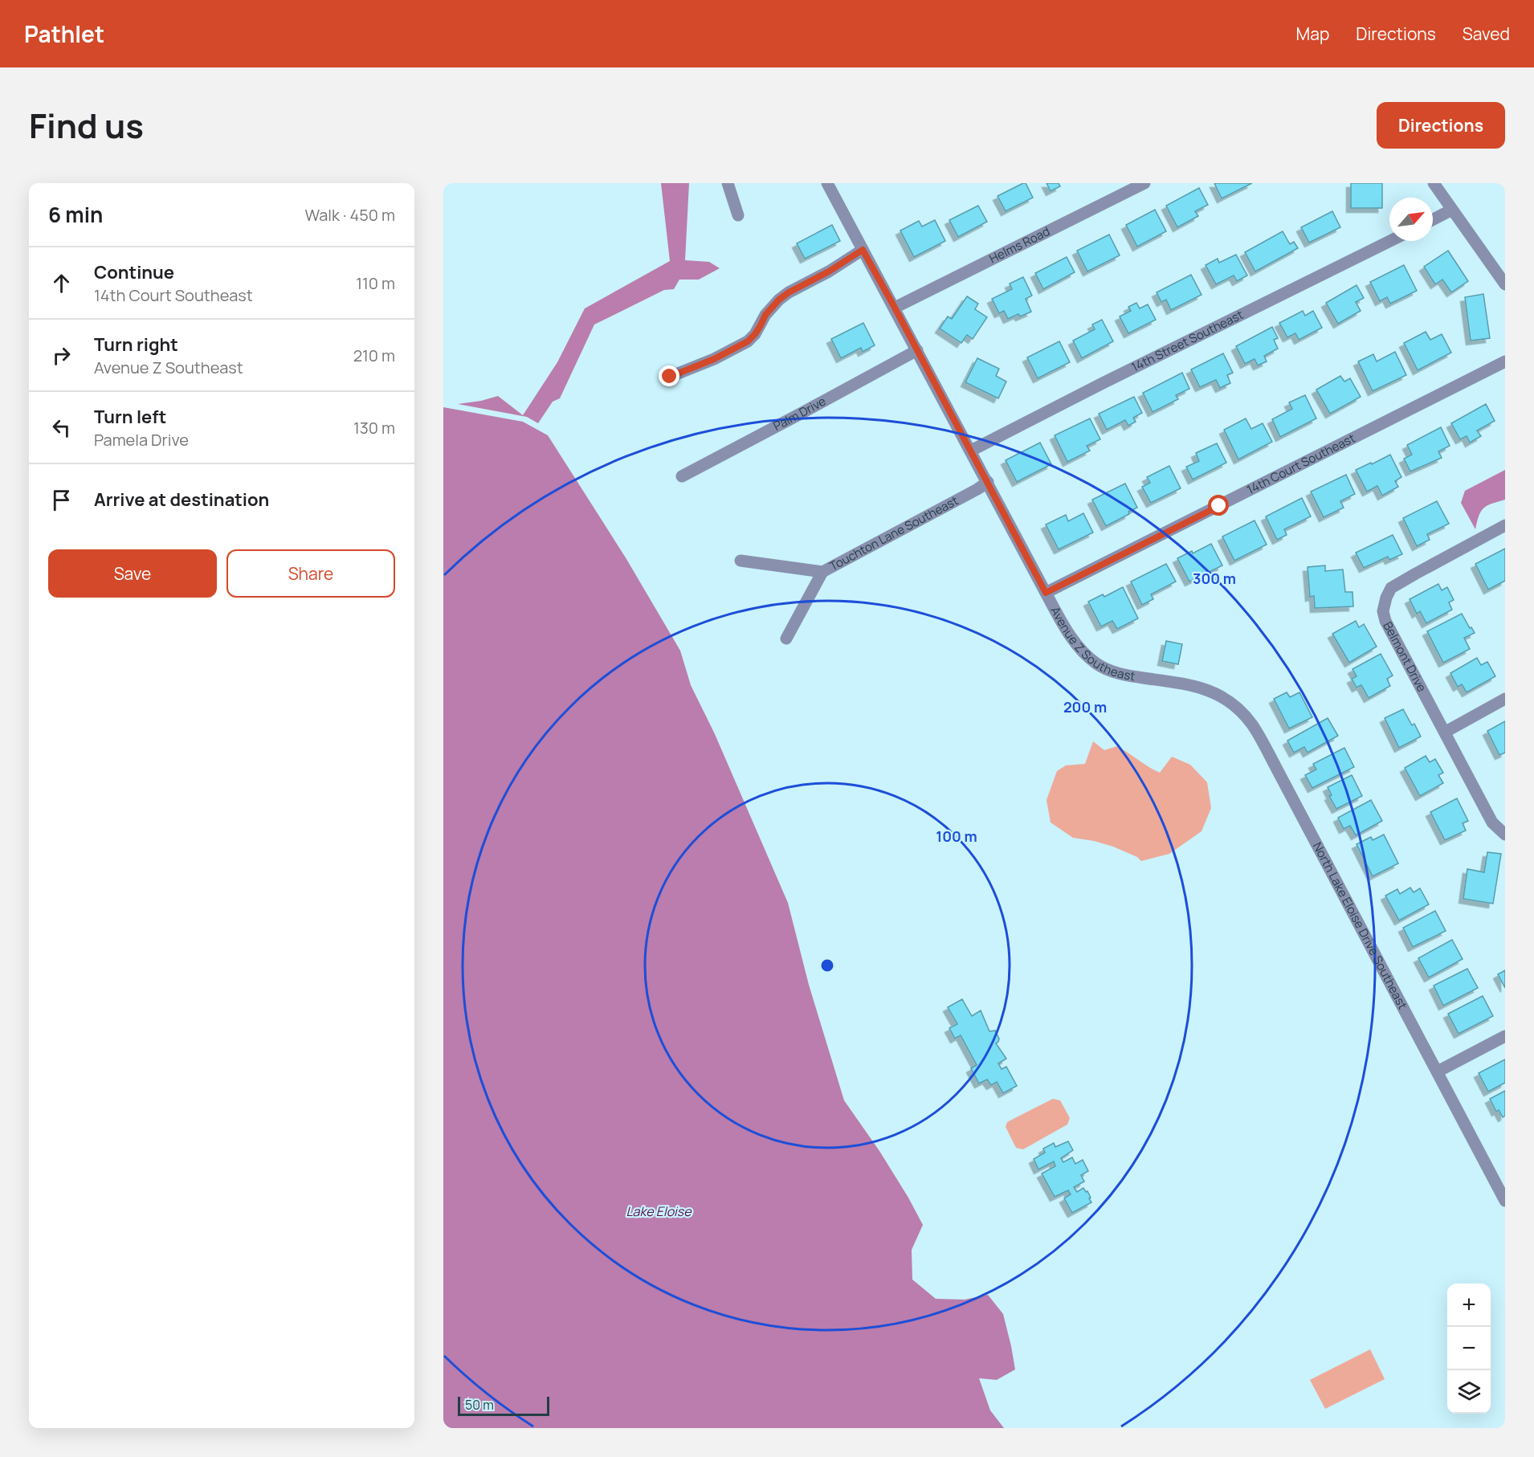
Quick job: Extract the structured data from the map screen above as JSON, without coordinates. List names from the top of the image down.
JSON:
{
  "streets": {
    "street": [
      "Helms Road",
      "14th Street Southeast",
      "Palm Drive",
      "14th Court Southeast",
      "Touchton Lane Southeast",
      "Avenue Z Southeast",
      "Belmont Drive",
      "North Lake Eloise Drive Southeast"
    ]
  },
  "crossings": [
    ["Helms Road", "Avenue Z Southeast"],
    ["14th Street Southeast", "Avenue Z Southeast"],
    ["Palm Drive", "Avenue Z Southeast"],
    ["14th Court Southeast", "Avenue Z Southeast"],
    ["Touchton Lane Southeast", "Avenue Z Southeast"],
    ["Avenue Z Southeast", "North Lake Eloise Drive Southeast"]
  ],
  "water": ["Lake Eloise"],
  "scale_bar": "50 m",
  "north": "top right",
  "page": {
    "header": "Pathlet",
    "nav": ["Map", "Directions", "Saved"],
    "title": "Find us",
    "buttons": [
      "Directions",
      ["Save", "Share"]
    ],
    "heading": ["6 min", "Walk · 450 m"],
    "list": [
      ["Continue", "14th Court Southeast", "110 m"],
      ["Turn right", "Avenue Z Southeast", "210 m"],
      ["Turn left", "Pamela Drive", "130 m"],
      "Arrive at destination"
    ],
    "map_buttons": ["+", "−"],
    "scale": "50 m"
  },
  "rings": ["300 m", "200 m", "100 m"]
}
